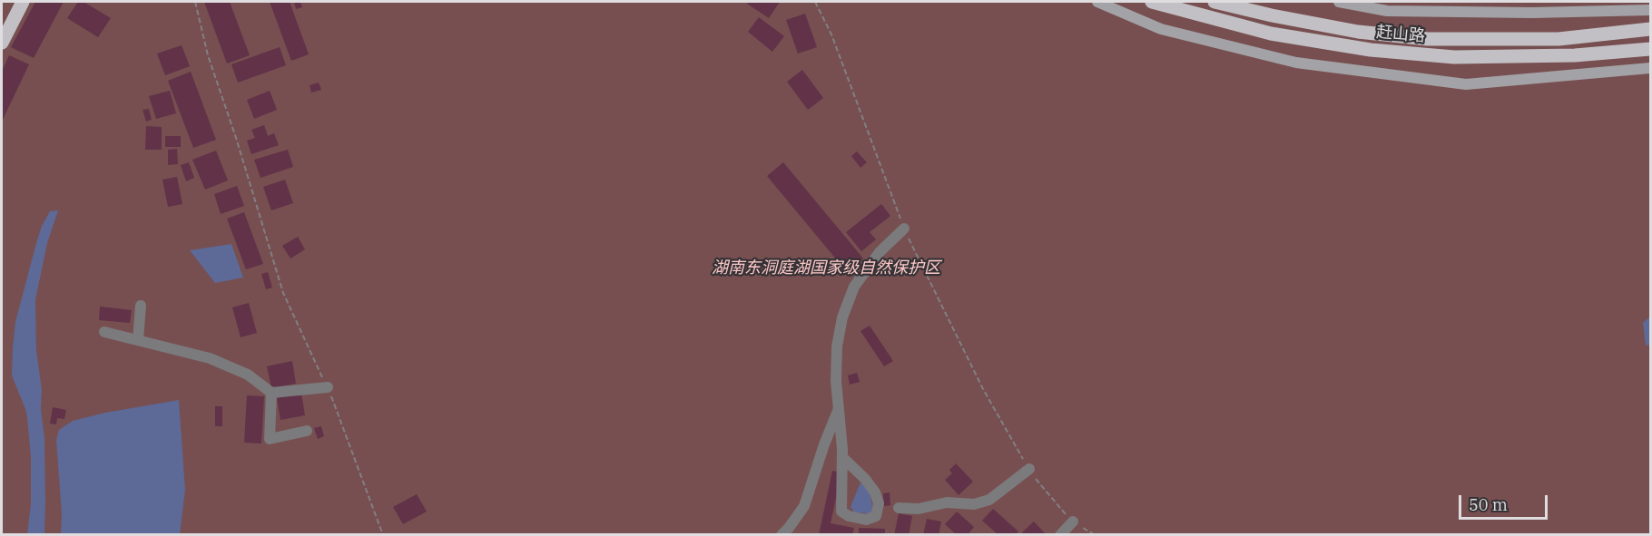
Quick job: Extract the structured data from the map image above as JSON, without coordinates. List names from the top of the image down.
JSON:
{
  "streets": {
    "main road": ["赶山路"]
  },
  "parks": ["湖南东洞庭湖国家级自然保护区"],
  "scale_bar": "50 m"
}
